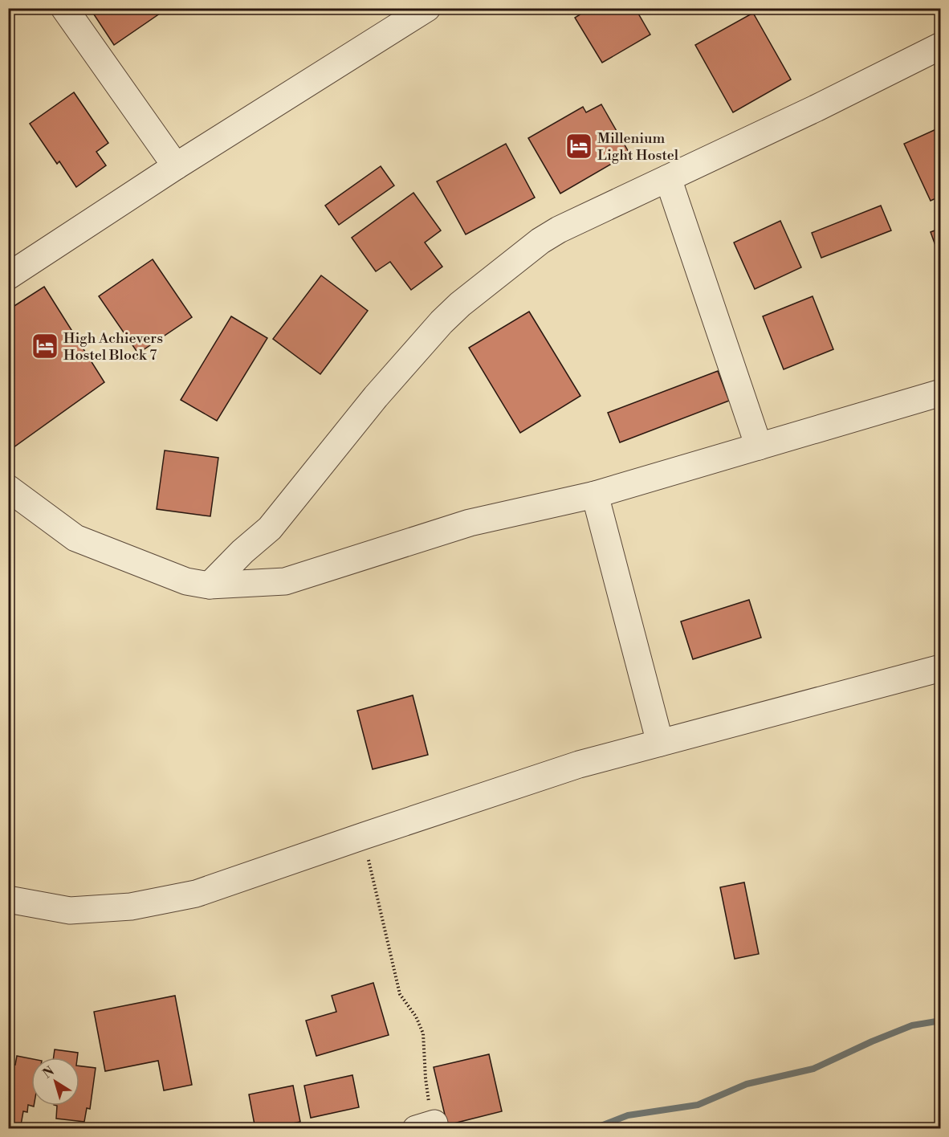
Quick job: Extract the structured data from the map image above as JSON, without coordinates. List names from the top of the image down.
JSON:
{
  "places": {
    "hotel": ["Millenium Light Hostel", "High Achievers Hostel Block 7"]
  },
  "north": "top left"
}
